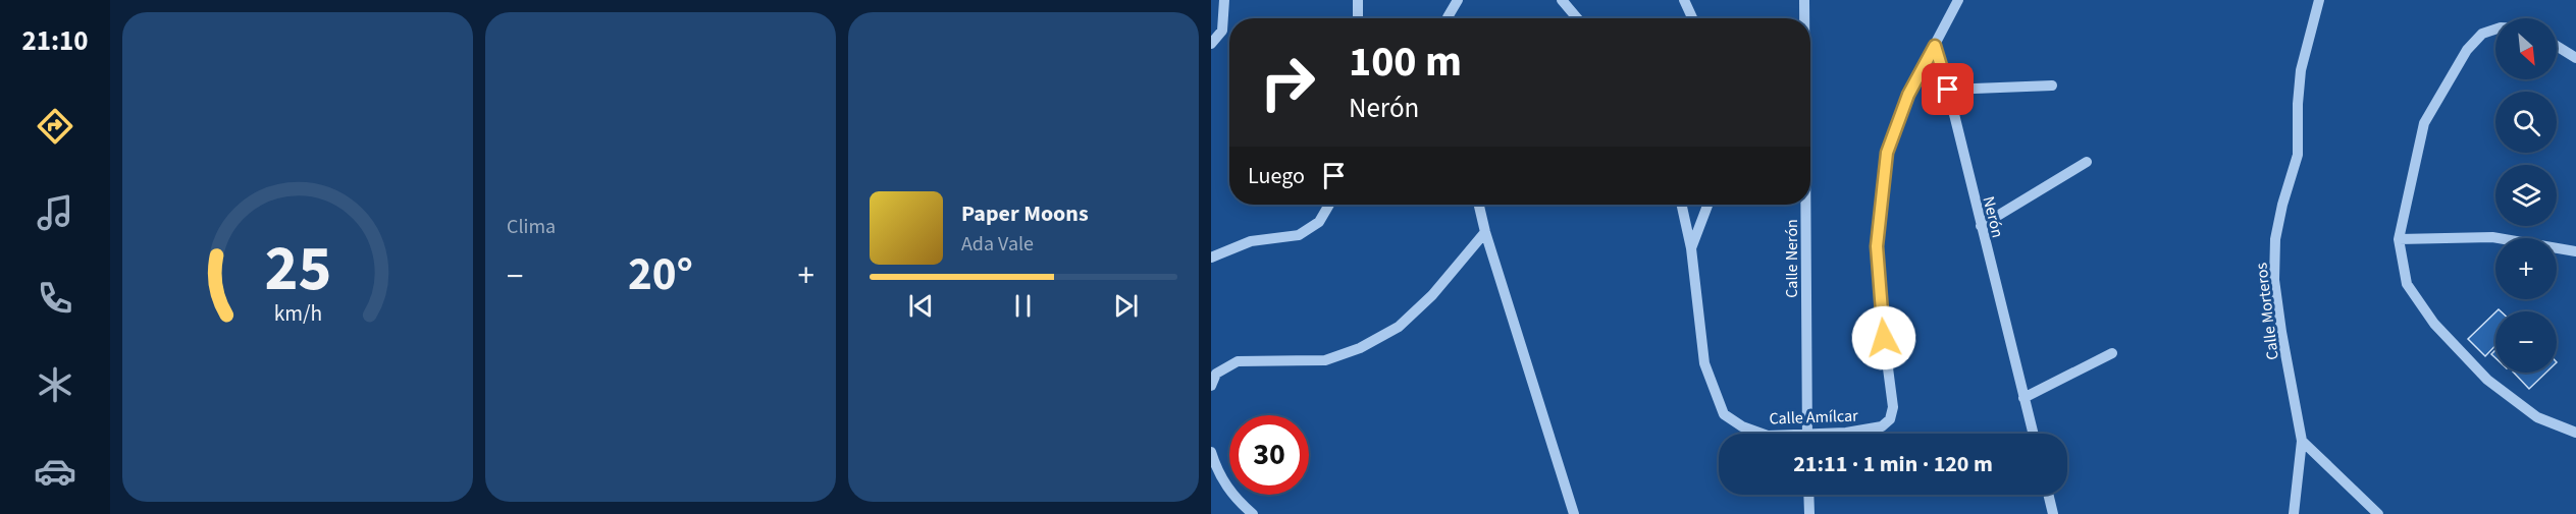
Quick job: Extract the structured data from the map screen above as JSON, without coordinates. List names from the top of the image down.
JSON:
{
  "streets": {
    "street": [
      "Nerón",
      "Calle Nerón",
      "Calle Morteros",
      "Calle Amílcar"
    ]
  },
  "crossings": [
    ["Nerón", "Calle Amílcar"]
  ],
  "north": "bottom right",
  "page": {
    "tabs": "21:10",
    "tile": "Clima",
    "map_buttons": ["+", "−"],
    "turn": ["100 m", "Nerón"],
    "then": "Luego",
    "song": ["Paper Moons", "Ada Vale"],
    "heat": ["−", "20°", "+"],
    "limit": "30",
    "trip": "21:11 · 1 min · 120 m",
    "gauge": ["25", "km/h"]
  }
}
